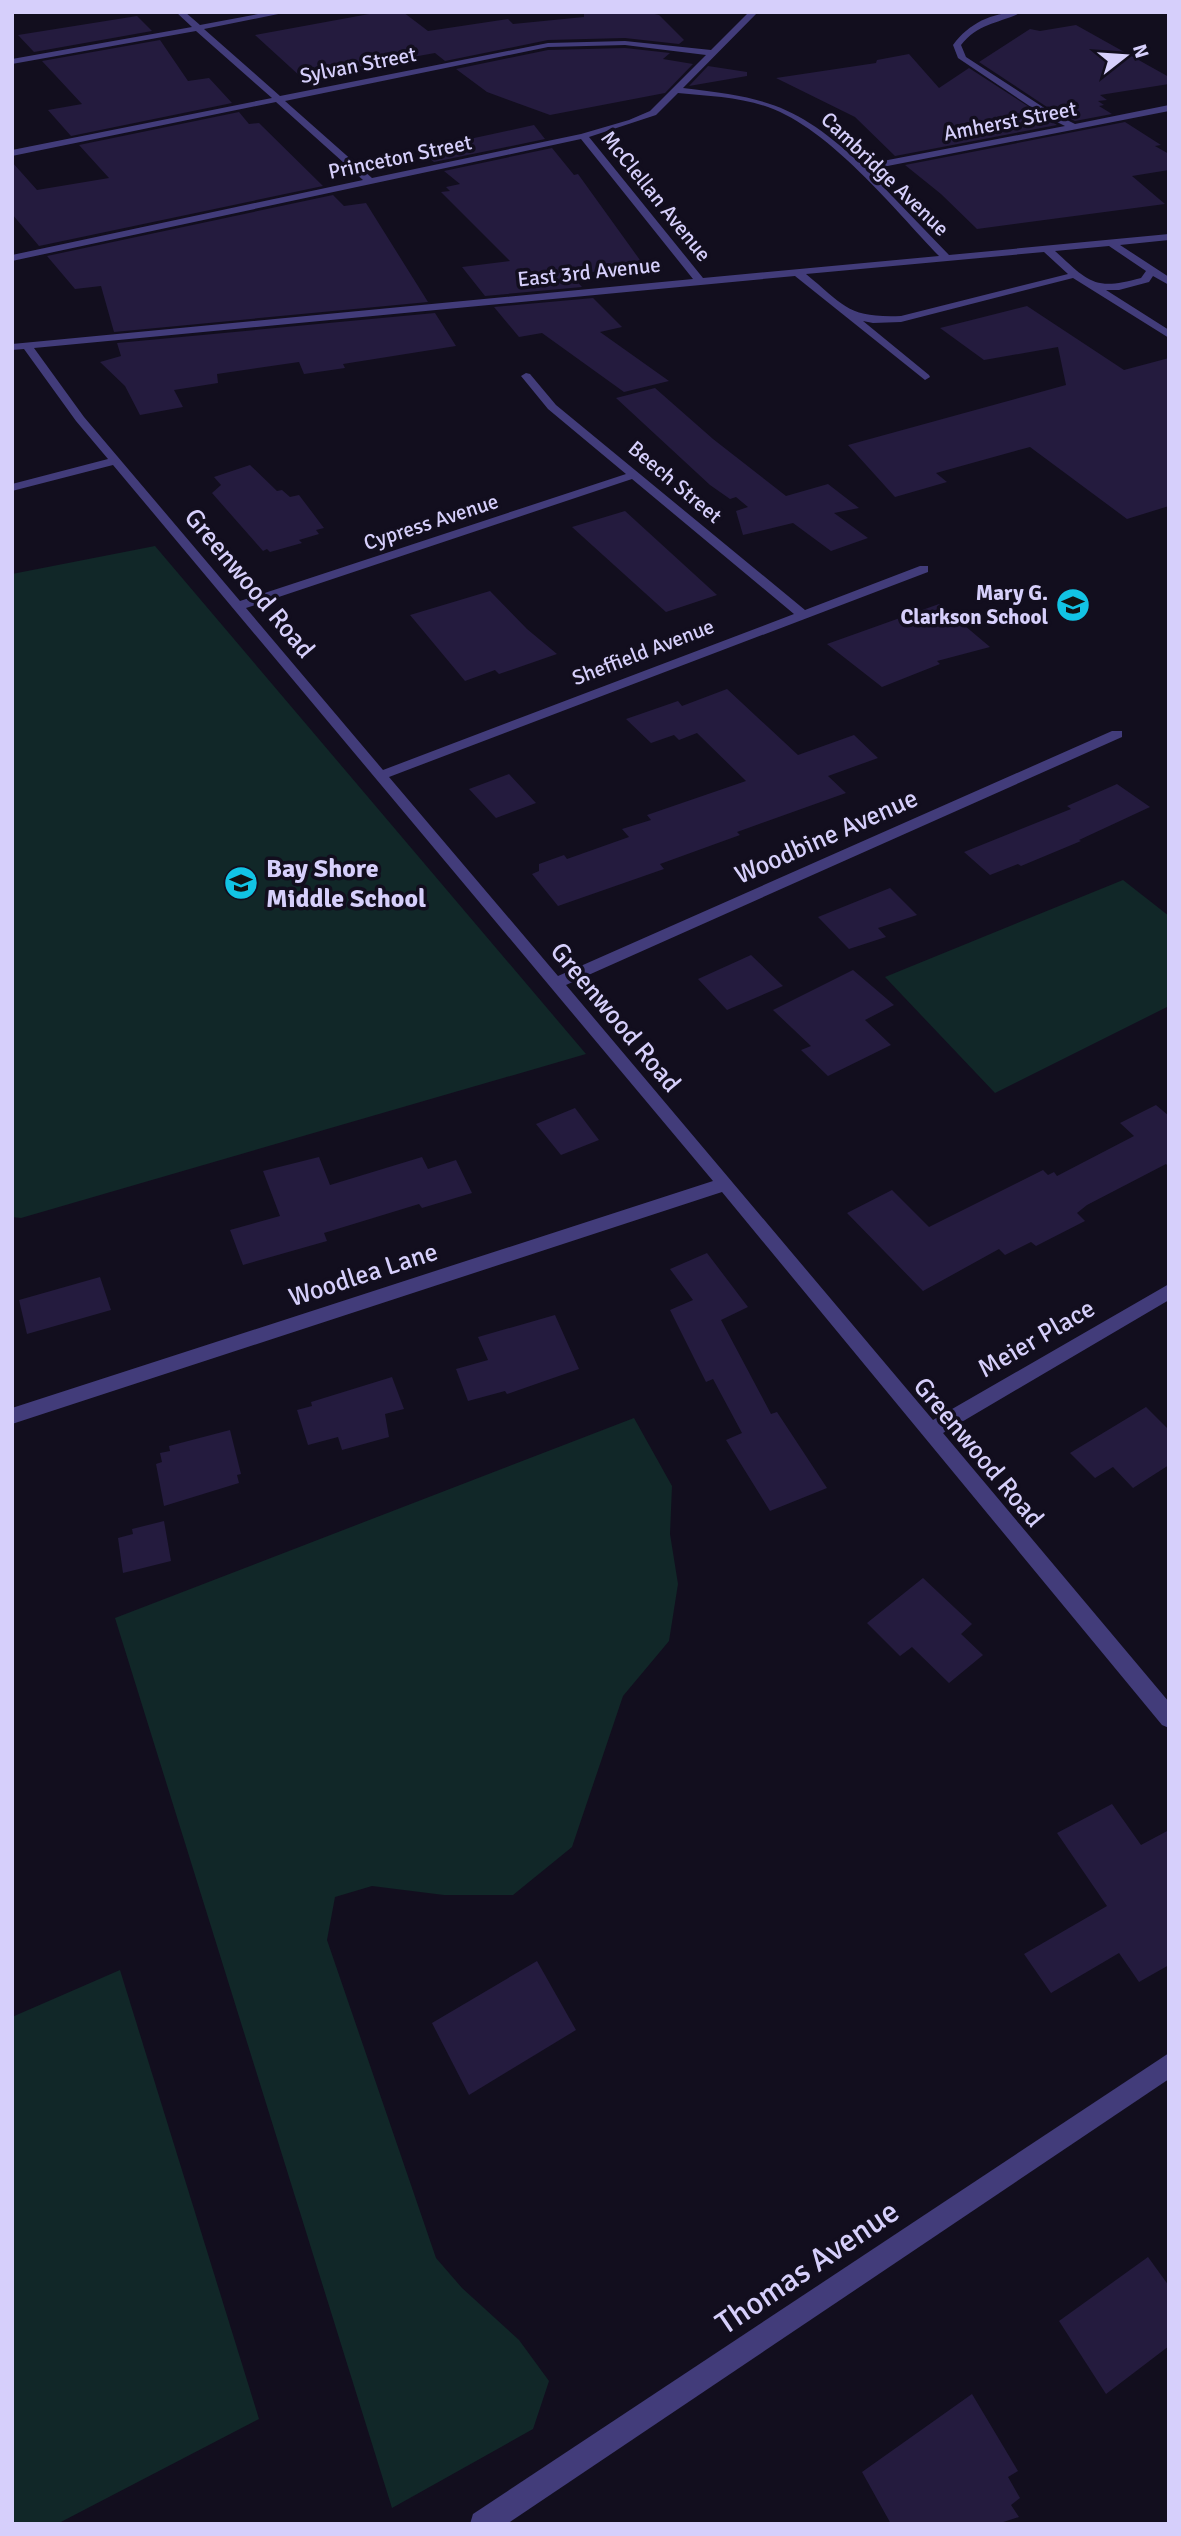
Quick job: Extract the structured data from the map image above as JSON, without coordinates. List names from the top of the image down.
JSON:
{
  "streets": {
    "street": [
      "Sylvan Street",
      "Amherst Street",
      "Princeton Street",
      "Cambridge Avenue",
      "McClellan Avenue",
      "East 3rd Avenue",
      "Beech Street",
      "Cypress Avenue",
      "Greenwood Road",
      "Sheffield Avenue",
      "Woodbine Avenue",
      "Woodlea Lane",
      "Meier Place",
      "Thomas Avenue"
    ]
  },
  "crossings": [
    ["Sylvan Street", "Princeton Street"],
    ["Amherst Street", "Cambridge Avenue"],
    ["Princeton Street", "Cambridge Avenue"],
    ["Princeton Street", "McClellan Avenue"],
    ["Cambridge Avenue", "East 3rd Avenue"],
    ["McClellan Avenue", "East 3rd Avenue"],
    ["East 3rd Avenue", "Greenwood Road"],
    ["Beech Street", "Cypress Avenue"],
    ["Beech Street", "Sheffield Avenue"],
    ["Cypress Avenue", "Greenwood Road"],
    ["Greenwood Road", "Sheffield Avenue"],
    ["Greenwood Road", "Woodbine Avenue"],
    ["Greenwood Road", "Woodlea Lane"],
    ["Greenwood Road", "Meier Place"]
  ],
  "places": {
    "school or university": ["Mary G. Clarkson School", "Bay Shore Middle School"]
  },
  "north": "right"
}
